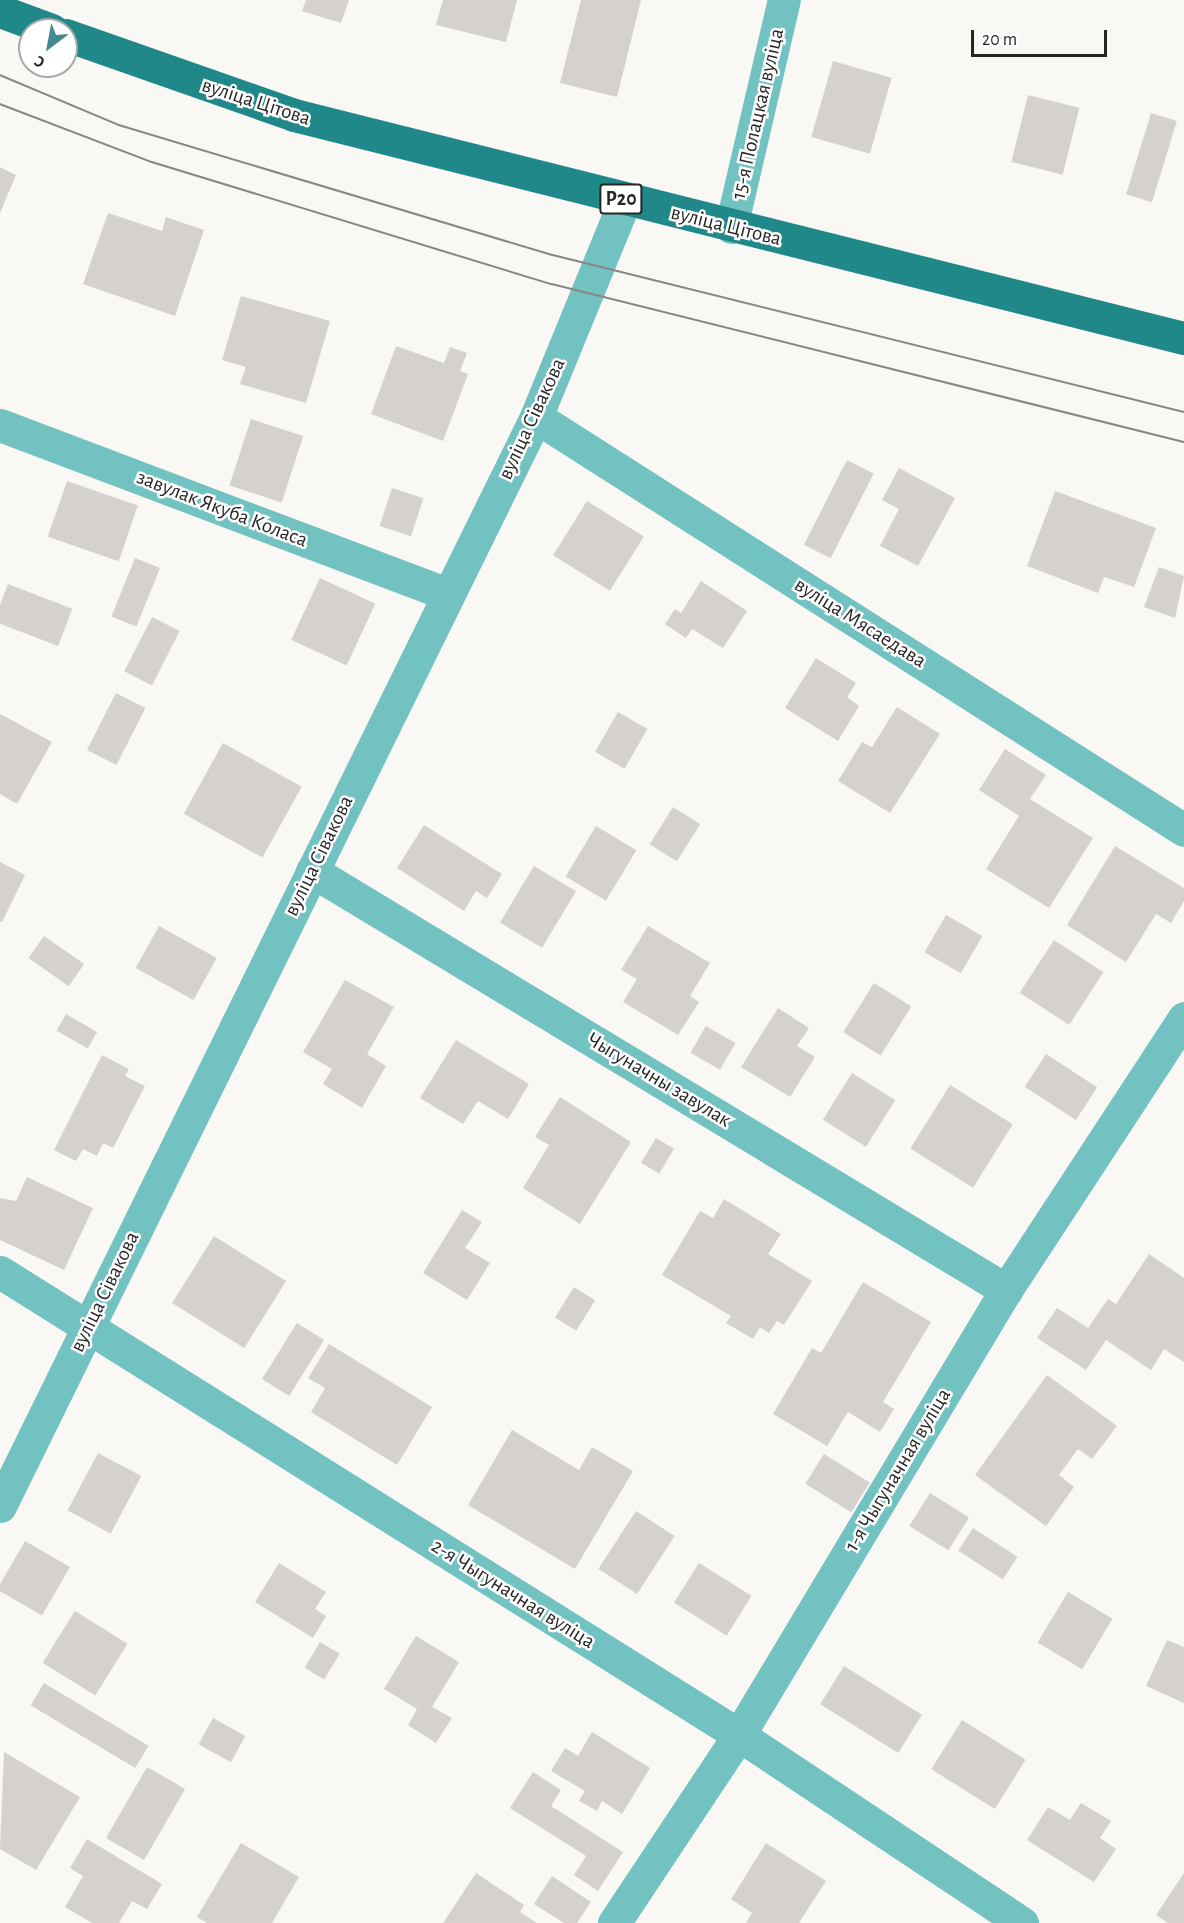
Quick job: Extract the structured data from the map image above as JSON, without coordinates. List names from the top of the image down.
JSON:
{
  "streets": {
    "main road": ["вуліца Цітова", "Р20"],
    "street": [
      "15-я Полацкая вуліца",
      "вуліца Сівакова",
      "завулак Якуба Коласа",
      "вуліца Мясаедава",
      "Чыгуначны завулак",
      "1-я Чыгуначная вуліца",
      "2-я Чыгуначная вуліца"
    ]
  },
  "crossings": [
    ["вуліца Цітова", "15-я Полацкая вуліца"],
    ["вуліца Цітова", "вуліца Сівакова"],
    ["вуліца Сівакова", "завулак Якуба Коласа"],
    ["вуліца Сівакова", "вуліца Мясаедава"],
    ["вуліца Сівакова", "Чыгуначны завулак"],
    ["вуліца Сівакова", "2-я Чыгуначная вуліца"],
    ["Чыгуначны завулак", "1-я Чыгуначная вуліца"],
    ["1-я Чыгуначная вуліца", "2-я Чыгуначная вуліца"]
  ],
  "scale_bar": "20 m",
  "north": "bottom left"
}
